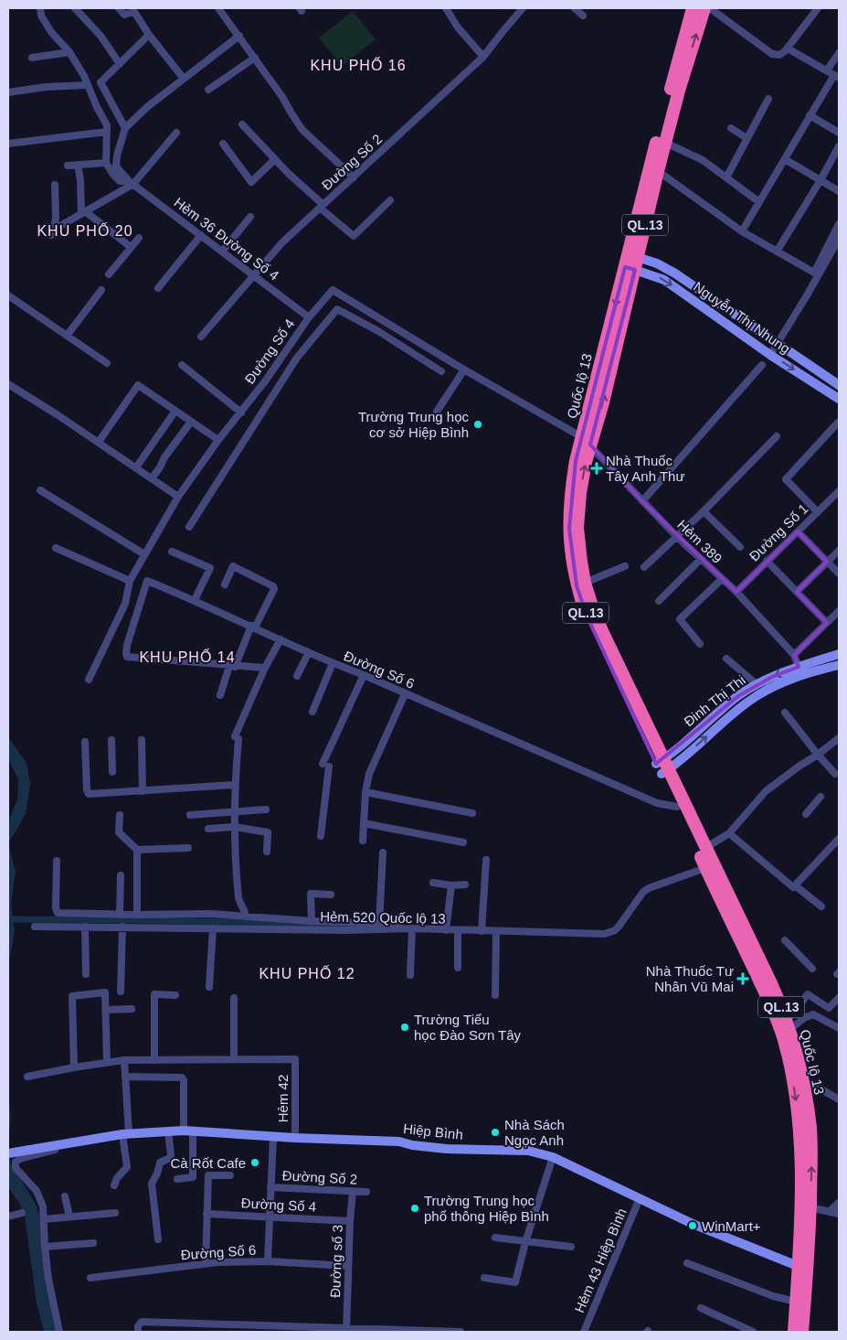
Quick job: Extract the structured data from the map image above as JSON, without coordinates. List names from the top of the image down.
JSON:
{
  "streets": {
    "highway": ["QL.13", "Quốc lộ 13"],
    "street": [
      "Đường Số 2",
      "Hẻm 36 Đường Số 4",
      "Nguyễn Thị Nhung",
      "Đường Số 4",
      "Đường Số 1",
      "Hẻm 389",
      "Đường Số 6",
      "Đinh Thị Thi",
      "Hẻm 520 Quốc lộ 13",
      "Hẻm 42",
      "Hiệp Bình",
      "Hẻm 43 Hiệp Bình",
      "Đường số 3"
    ]
  },
  "crossings": [
    ["Đường Số 2", "Hẻm 36 Đường Số 4"],
    ["Đường Số 2", "Đường số 3"],
    ["Hẻm 36 Đường Số 4", "Đường Số 4"],
    ["Nguyễn Thị Nhung", "Quốc lộ 13"],
    ["Đường Số 4", "Quốc lộ 13"],
    ["Đường Số 4", "Hẻm 389"],
    ["Đường Số 4", "Đường số 3"],
    ["Quốc lộ 13", "Hẻm 389"],
    ["Quốc lộ 13", "Đường Số 6"],
    ["Quốc lộ 13", "Đinh Thị Thi"],
    ["Quốc lộ 13", "Hẻm 520 Quốc lộ 13"],
    ["Quốc lộ 13", "Hiệp Bình"],
    ["Đường Số 1", "Hẻm 389"],
    ["Đường Số 6", "Đường số 3"],
    ["Hẻm 42", "Hiệp Bình"],
    ["Hiệp Bình", "Hẻm 43 Hiệp Bình"]
  ],
  "districts": [
    "KHU PHỐ 16",
    "KHU PHỐ 20",
    "KHU PHỐ 14",
    "KHU PHỐ 12"
  ],
  "places": {
    "other": [
      "Trường Trung học cơ sở Hiệp Bình",
      "Trường Tiểu học Đào Sơn Tây",
      "Nhà Sách Ngọc Anh",
      "Cà Rốt Cafe",
      "Trường Trung học phổ thông Hiệp Bình",
      "WinMart+"
    ],
    "health": ["Nhà Thuốc Tây Anh Thư", "Nhà Thuốc Tư Nhân Vū Mai"]
  }
}
